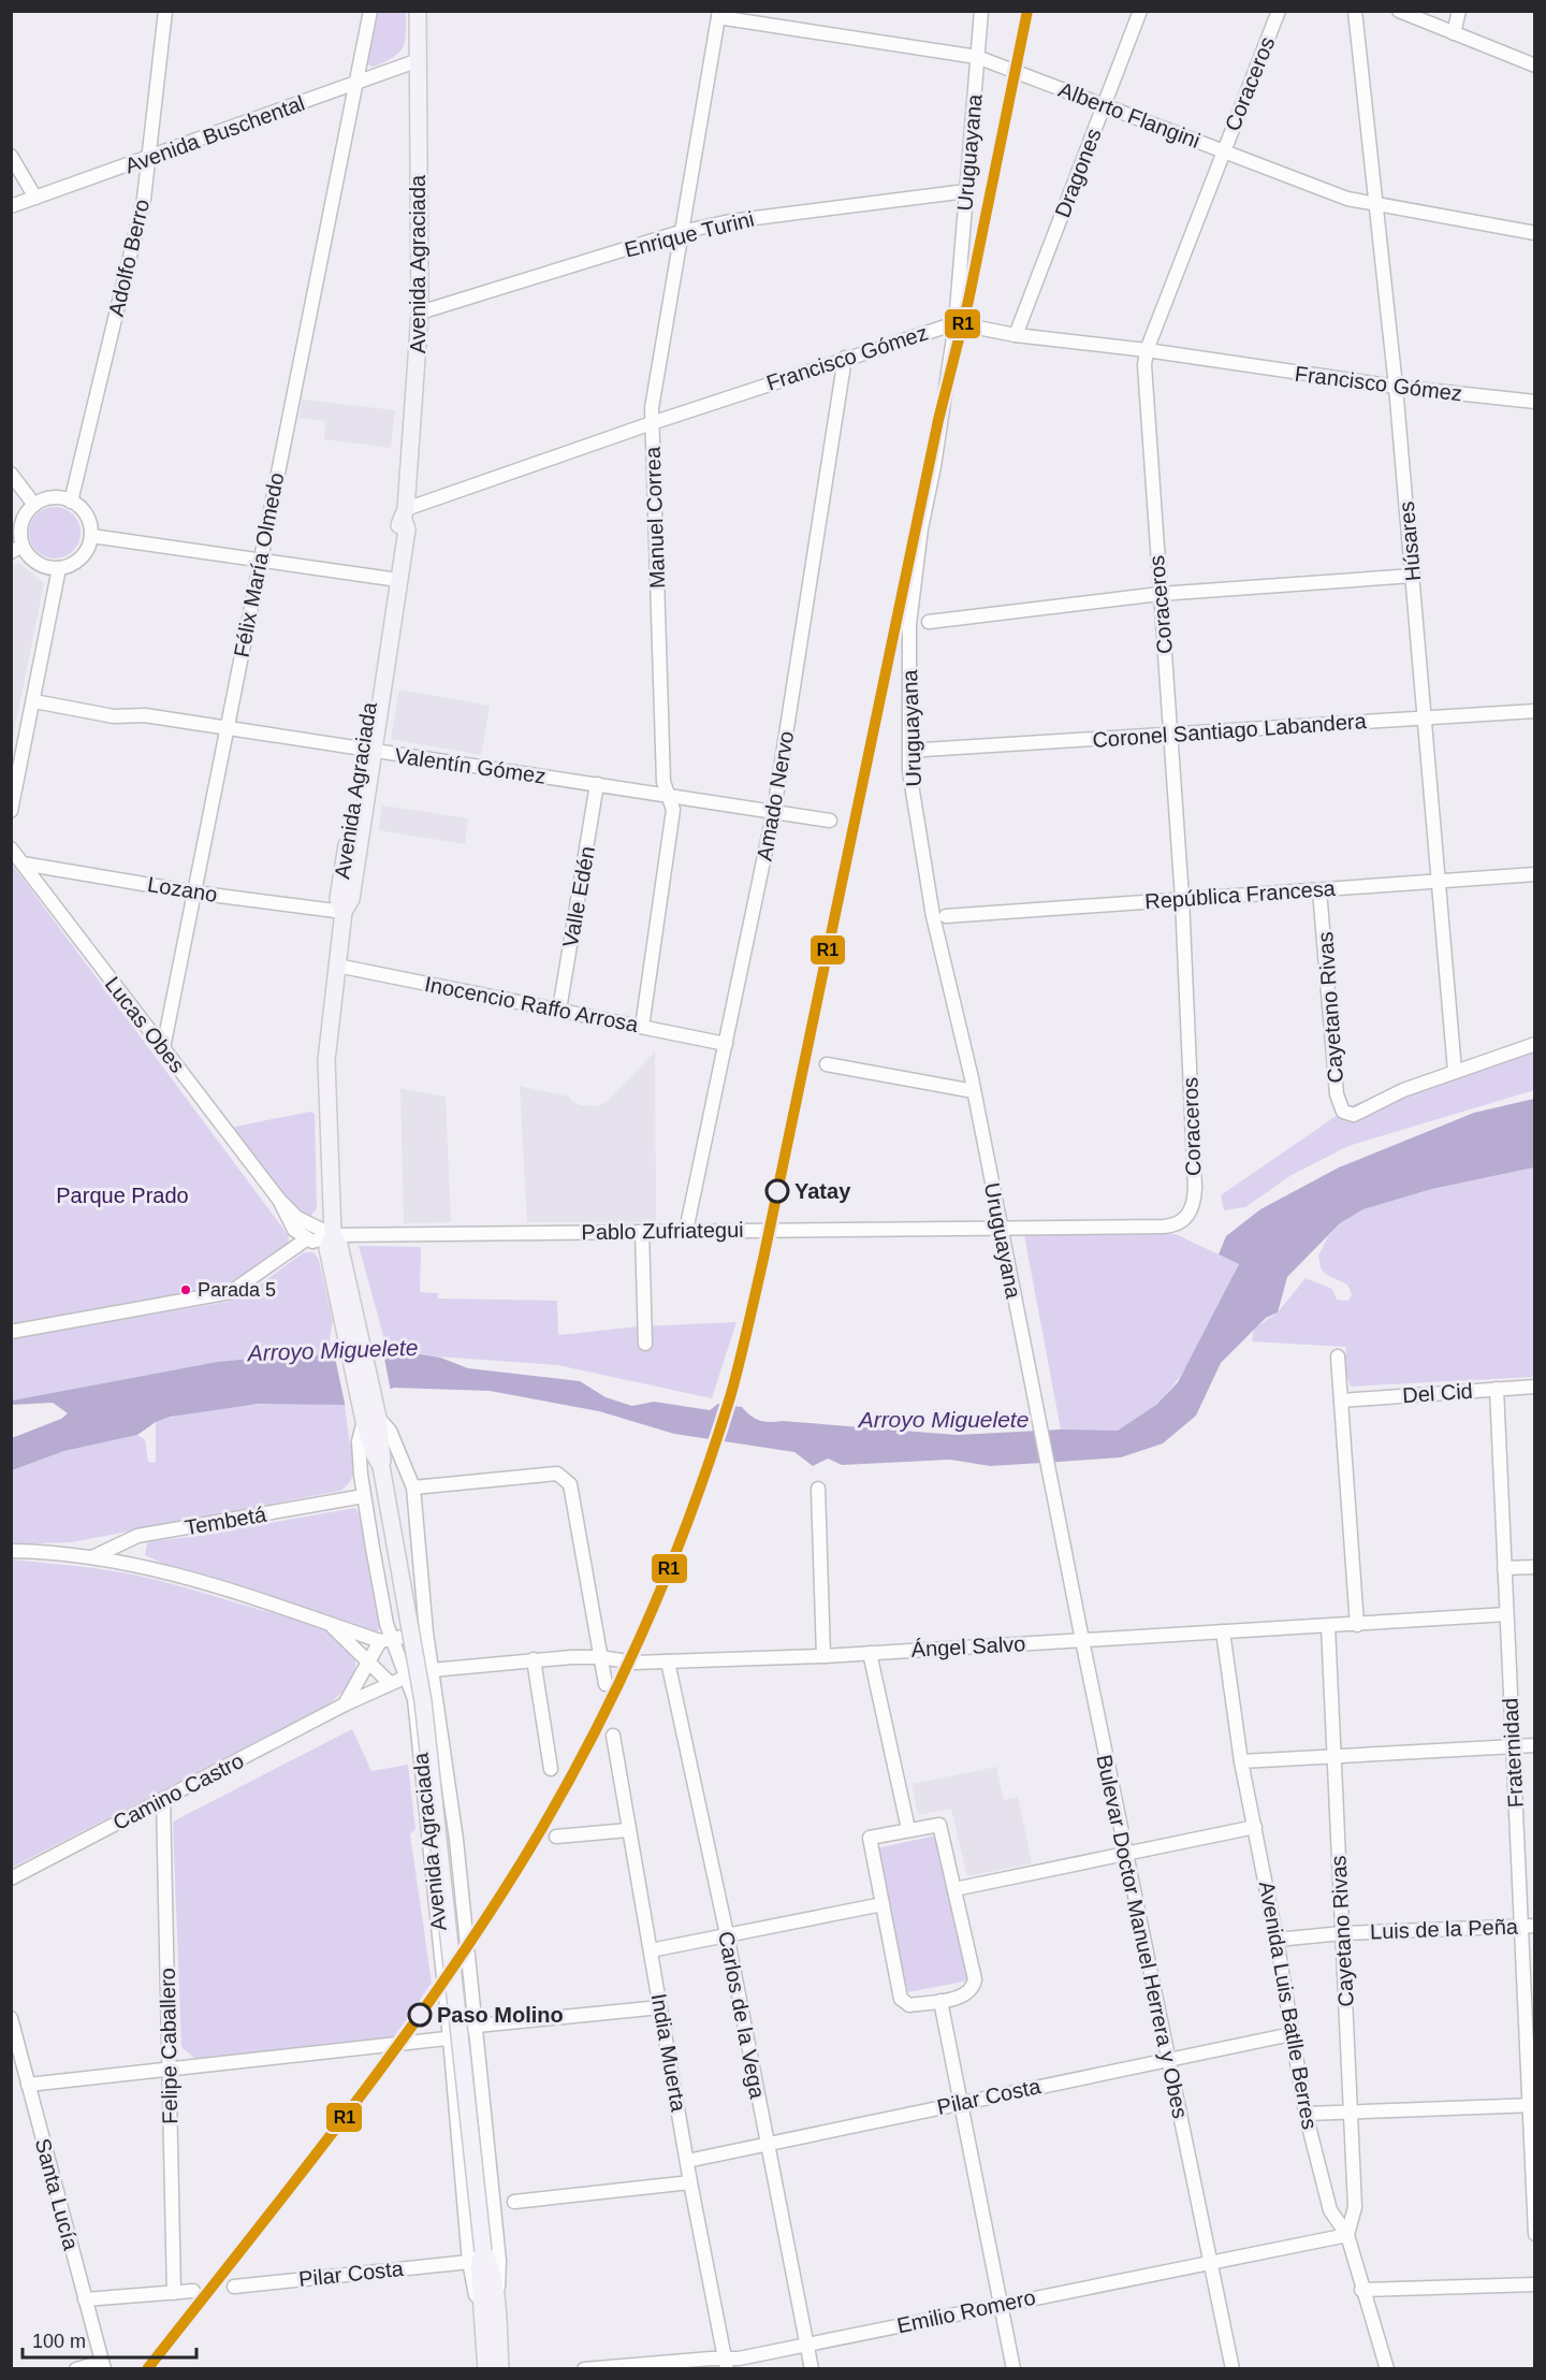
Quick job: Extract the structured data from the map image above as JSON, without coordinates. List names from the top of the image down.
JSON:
{
  "streets": {
    "main road": ["Avenida Agraciada"],
    "street": [
      "Coraceros",
      "Alberto Flangini",
      "Avenida Buschental",
      "Uruguayana",
      "Dragones",
      "Enrique Turini",
      "Adolfo Berro",
      "Francisco Gómez",
      "Manuel Correa",
      "Húsares",
      "Félix María Olmedo",
      "Coronel Santiago Labandera",
      "Valentín Gómez",
      "Amado Nervo",
      "Lozano",
      "República Francesa",
      "Valle Edén",
      "Inocencio Raffo Arrosa",
      "Cayetano Rivas",
      "Lucas Obes",
      "Pablo Zufriategui",
      "Del Cid",
      "Tembetá",
      "Ángel Salvo",
      "Fraternidad",
      "Camino Castro",
      "Luis de la Peña",
      "Bulevar Doctor Manuel Herrera y Obes",
      "Avenida Luis Batlle Berres",
      "Carlos de la Vega",
      "Felipe Caballero",
      "India Muerta",
      "Pilar Costa",
      "Santa Lucía",
      "Emilio Romero"
    ]
  },
  "crossings": [
    ["Coraceros", "Alberto Flangini"],
    ["Coraceros", "Francisco Gómez"],
    ["Coraceros", "Coronel Santiago Labandera"],
    ["Coraceros", "República Francesa"],
    ["Coraceros", "Pablo Zufriategui"],
    ["Alberto Flangini", "Uruguayana"],
    ["Alberto Flangini", "Dragones"],
    ["Alberto Flangini", "Manuel Correa"],
    ["Alberto Flangini", "Húsares"],
    ["Avenida Buschental", "Adolfo Berro"],
    ["Avenida Buschental", "Avenida Agraciada"],
    ["Avenida Buschental", "Félix María Olmedo"],
    ["Uruguayana", "Enrique Turini"],
    ["Uruguayana", "Francisco Gómez"],
    ["Uruguayana", "Pablo Zufriategui"],
    ["Uruguayana", "Bulevar Doctor Manuel Herrera y Obes"],
    ["Dragones", "Francisco Gómez"],
    ["Enrique Turini", "Avenida Agraciada"],
    ["Enrique Turini", "Manuel Correa"],
    ["Avenida Agraciada", "Francisco Gómez"],
    ["Avenida Agraciada", "Valentín Gómez"],
    ["Avenida Agraciada", "Lozano"],
    ["Avenida Agraciada", "Inocencio Raffo Arrosa"],
    ["Avenida Agraciada", "Lucas Obes"],
    ["Avenida Agraciada", "Pablo Zufriategui"],
    ["Avenida Agraciada", "Tembetá"],
    ["Avenida Agraciada", "Ángel Salvo"],
    ["Avenida Agraciada", "Camino Castro"],
    ["Avenida Agraciada", "Pilar Costa"],
    ["Francisco Gómez", "Manuel Correa"],
    ["Francisco Gómez", "Húsares"],
    ["Francisco Gómez", "Amado Nervo"],
    ["Manuel Correa", "Valentín Gómez"],
    ["Manuel Correa", "Inocencio Raffo Arrosa"],
    ["Húsares", "Coronel Santiago Labandera"],
    ["Húsares", "República Francesa"],
    ["Húsares", "Cayetano Rivas"],
    ["Félix María Olmedo", "Valentín Gómez"],
    ["Félix María Olmedo", "Lozano"],
    ["Félix María Olmedo", "Lucas Obes"],
    ["Valentín Gómez", "Amado Nervo"],
    ["Valentín Gómez", "Valle Edén"],
    ["Amado Nervo", "Inocencio Raffo Arrosa"],
    ["Amado Nervo", "Pablo Zufriategui"],
    ["Lozano", "Lucas Obes"],
    ["República Francesa", "Cayetano Rivas"],
    ["Valle Edén", "Inocencio Raffo Arrosa"],
    ["Cayetano Rivas", "Ángel Salvo"],
    ["Cayetano Rivas", "Luis de la Peña"],
    ["Cayetano Rivas", "Avenida Luis Batlle Berres"],
    ["Cayetano Rivas", "Emilio Romero"],
    ["Lucas Obes", "Pablo Zufriategui"],
    ["Del Cid", "Fraternidad"],
    ["Ángel Salvo", "Fraternidad"],
    ["Ángel Salvo", "Camino Castro"],
    ["Ángel Salvo", "Bulevar Doctor Manuel Herrera y Obes"],
    ["Ángel Salvo", "Avenida Luis Batlle Berres"],
    ["Ángel Salvo", "Carlos de la Vega"],
    ["Fraternidad", "Luis de la Peña"],
    ["Camino Castro", "Felipe Caballero"],
    ["Luis de la Peña", "Avenida Luis Batlle Berres"],
    ["Bulevar Doctor Manuel Herrera y Obes", "Pilar Costa"],
    ["Bulevar Doctor Manuel Herrera y Obes", "Emilio Romero"],
    ["Avenida Luis Batlle Berres", "Pilar Costa"],
    ["Avenida Luis Batlle Berres", "Emilio Romero"],
    ["Carlos de la Vega", "Pilar Costa"],
    ["Carlos de la Vega", "Emilio Romero"],
    ["India Muerta", "Pilar Costa"],
    ["India Muerta", "Emilio Romero"]
  ],
  "water": ["Arroyo Miguelete"],
  "parks": ["Parque Prado"],
  "places": ["Yatay", "Parada 5", "Paso Molino"],
  "lines": ["transit line R1"],
  "scale_bar": "100 m"
}
